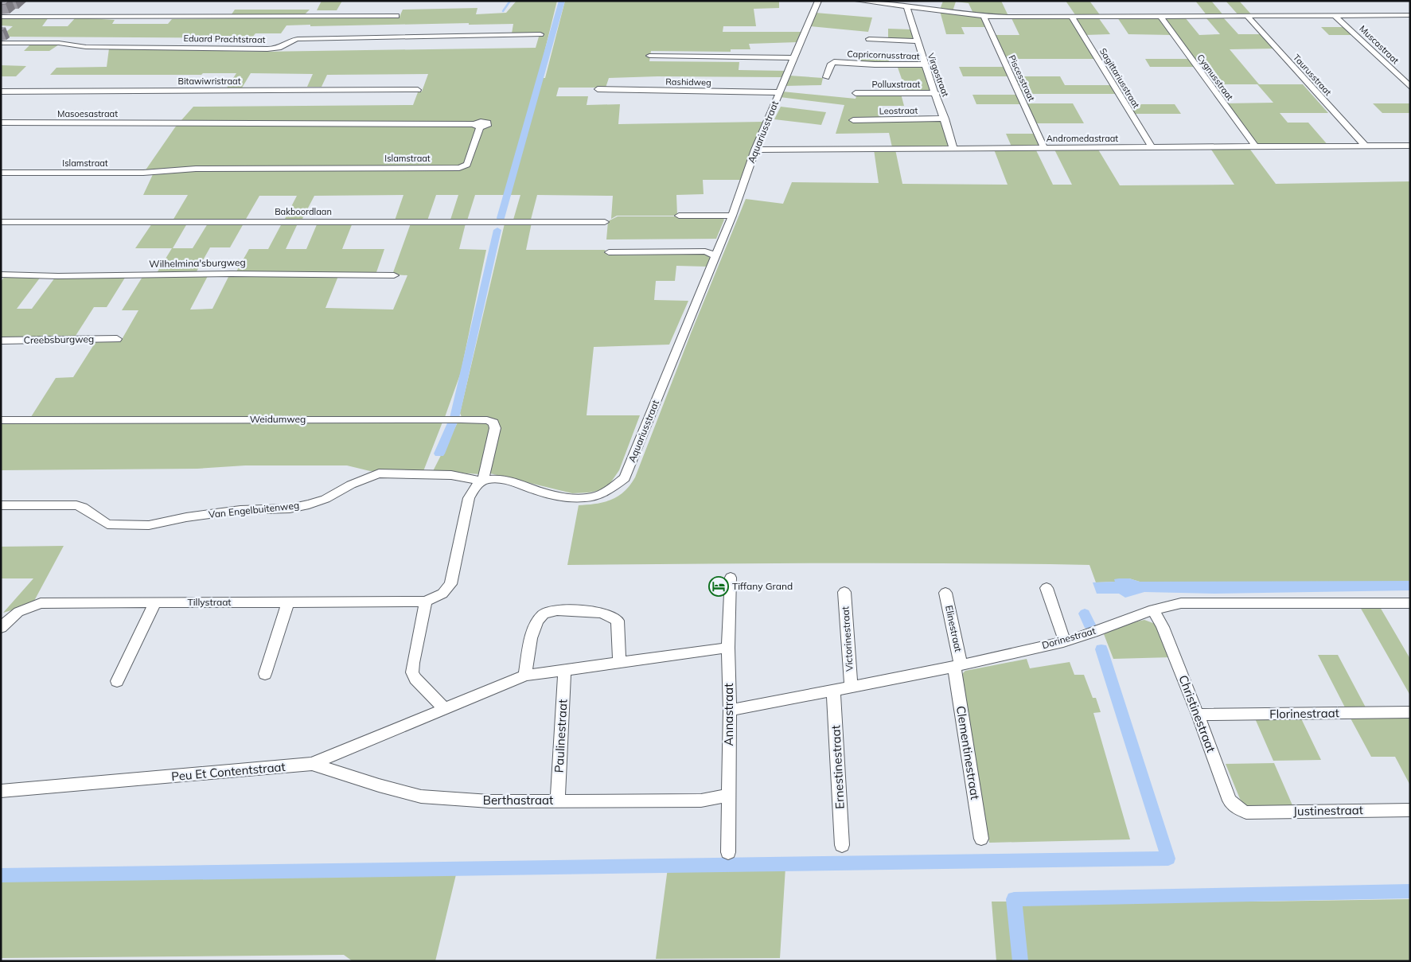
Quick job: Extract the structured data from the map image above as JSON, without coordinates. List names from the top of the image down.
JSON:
{
  "streets": {
    "street": [
      "Eduard Prachtstraat",
      "Muscastraat",
      "Capricornusstraat",
      "Virgostraat",
      "Taurusstraat",
      "Cygnusstraat",
      "Piscesstraat",
      "Sagittariusstraat",
      "Bitawiwristraat",
      "Rashidweg",
      "Polluxstraat",
      "Leostraat",
      "Masoesastraat",
      "Aquariusstraat",
      "Andromedastraat",
      "Islamstraat",
      "Bakboordlaan",
      "Wilhelmina'sburgweg",
      "Creebsburgweg",
      "Weidumweg",
      "Van Engelbuitenweg",
      "Tillystraat",
      "Elinestraat",
      "Dorinestraat",
      "Victorinestraat",
      "Christinestraat",
      "Florinestraat",
      "Annastraat",
      "Paulinestraat",
      "Clementinestraat",
      "Ernestinestraat",
      "Peu Et Contentstraat",
      "Berthastraat",
      "Justinestraat"
    ]
  },
  "crossings": [
    ["Capricornusstraat", "Virgostraat"],
    ["Virgostraat", "Polluxstraat"],
    ["Virgostraat", "Leostraat"],
    ["Virgostraat", "Andromedastraat"],
    ["Taurusstraat", "Andromedastraat"],
    ["Cygnusstraat", "Andromedastraat"],
    ["Piscesstraat", "Andromedastraat"],
    ["Sagittariusstraat", "Andromedastraat"],
    ["Rashidweg", "Aquariusstraat"],
    ["Masoesastraat", "Islamstraat"],
    ["Aquariusstraat", "Andromedastraat"],
    ["Aquariusstraat", "Weidumweg"],
    ["Aquariusstraat", "Van Engelbuitenweg"],
    ["Weidumweg", "Van Engelbuitenweg"],
    ["Elinestraat", "Dorinestraat"],
    ["Elinestraat", "Clementinestraat"],
    ["Dorinestraat", "Victorinestraat"],
    ["Dorinestraat", "Christinestraat"],
    ["Dorinestraat", "Annastraat"],
    ["Dorinestraat", "Clementinestraat"],
    ["Dorinestraat", "Ernestinestraat"],
    ["Christinestraat", "Florinestraat"],
    ["Christinestraat", "Justinestraat"],
    ["Annastraat", "Peu Et Contentstraat"],
    ["Annastraat", "Berthastraat"],
    ["Paulinestraat", "Peu Et Contentstraat"],
    ["Paulinestraat", "Berthastraat"],
    ["Peu Et Contentstraat", "Berthastraat"]
  ],
  "places": {
    "hotel": ["Tiffany Grand"]
  }
}
